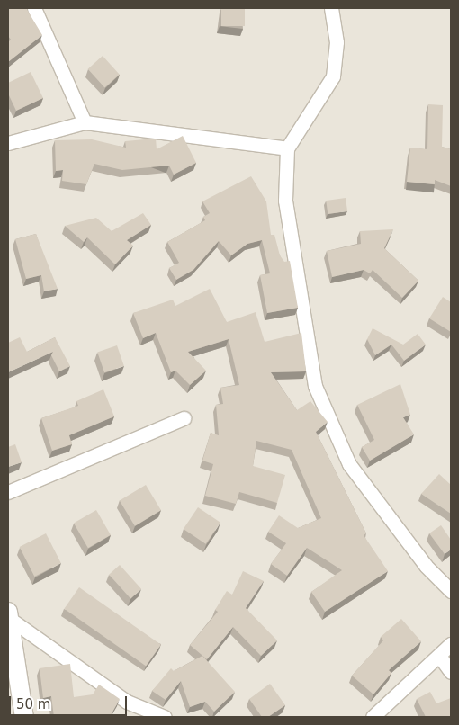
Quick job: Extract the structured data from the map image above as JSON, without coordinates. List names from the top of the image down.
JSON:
{
  "scale_bar": "50 m"
}
